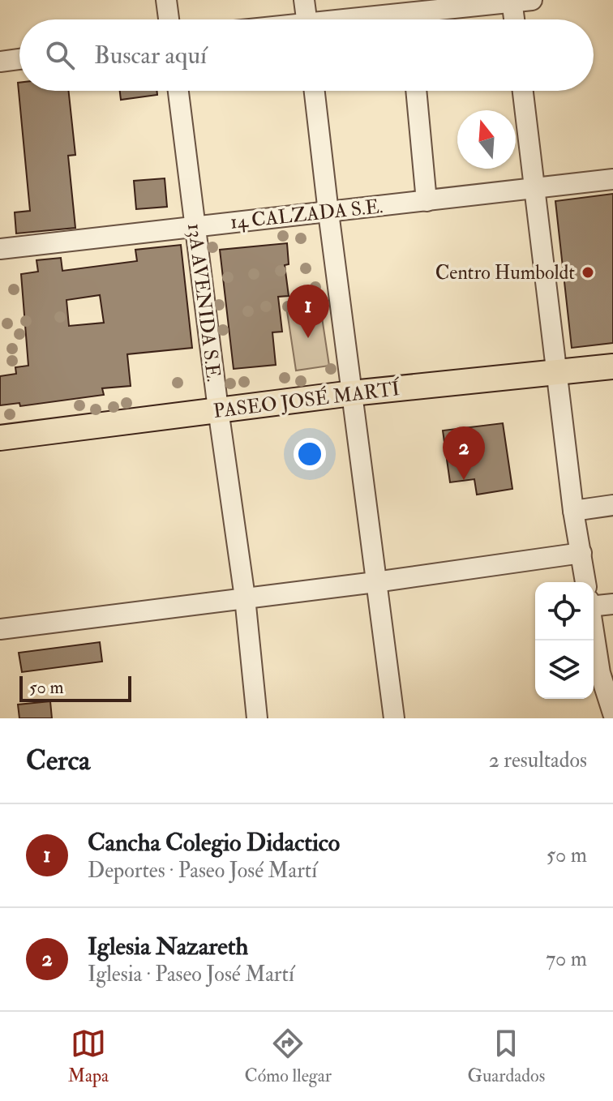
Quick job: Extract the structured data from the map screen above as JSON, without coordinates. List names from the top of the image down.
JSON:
{
  "streets": {
    "main road": ["PASEO JOSÉ MARTÍ"],
    "street": ["14 CALZADA S.E.", "13A AVENIDA S.E."]
  },
  "crossings": [
    ["14 CALZADA S.E.", "13A AVENIDA S.E."],
    ["13A AVENIDA S.E.", "PASEO JOSÉ MARTÍ"]
  ],
  "places": ["Centro Humboldt"],
  "scale_bar": "50 m",
  "north": "top",
  "page": {
    "search": "Buscar aquí",
    "pins": ["1", "2"],
    "scale": "50 m",
    "heading": ["Cerca", "2 resultados"],
    "list": [
      {
        "mark": "1",
        "name": "Cancha Colegio Didactico",
        "note": "Deportes · Paseo José Martí",
        "value": "50 m"
      },
      {
        "mark": "2",
        "name": "Iglesia Nazareth",
        "note": "Iglesia · Paseo José Martí",
        "value": "70 m"
      }
    ],
    "nav": ["Mapa", "Cómo llegar", "Guardados"]
  }
}
